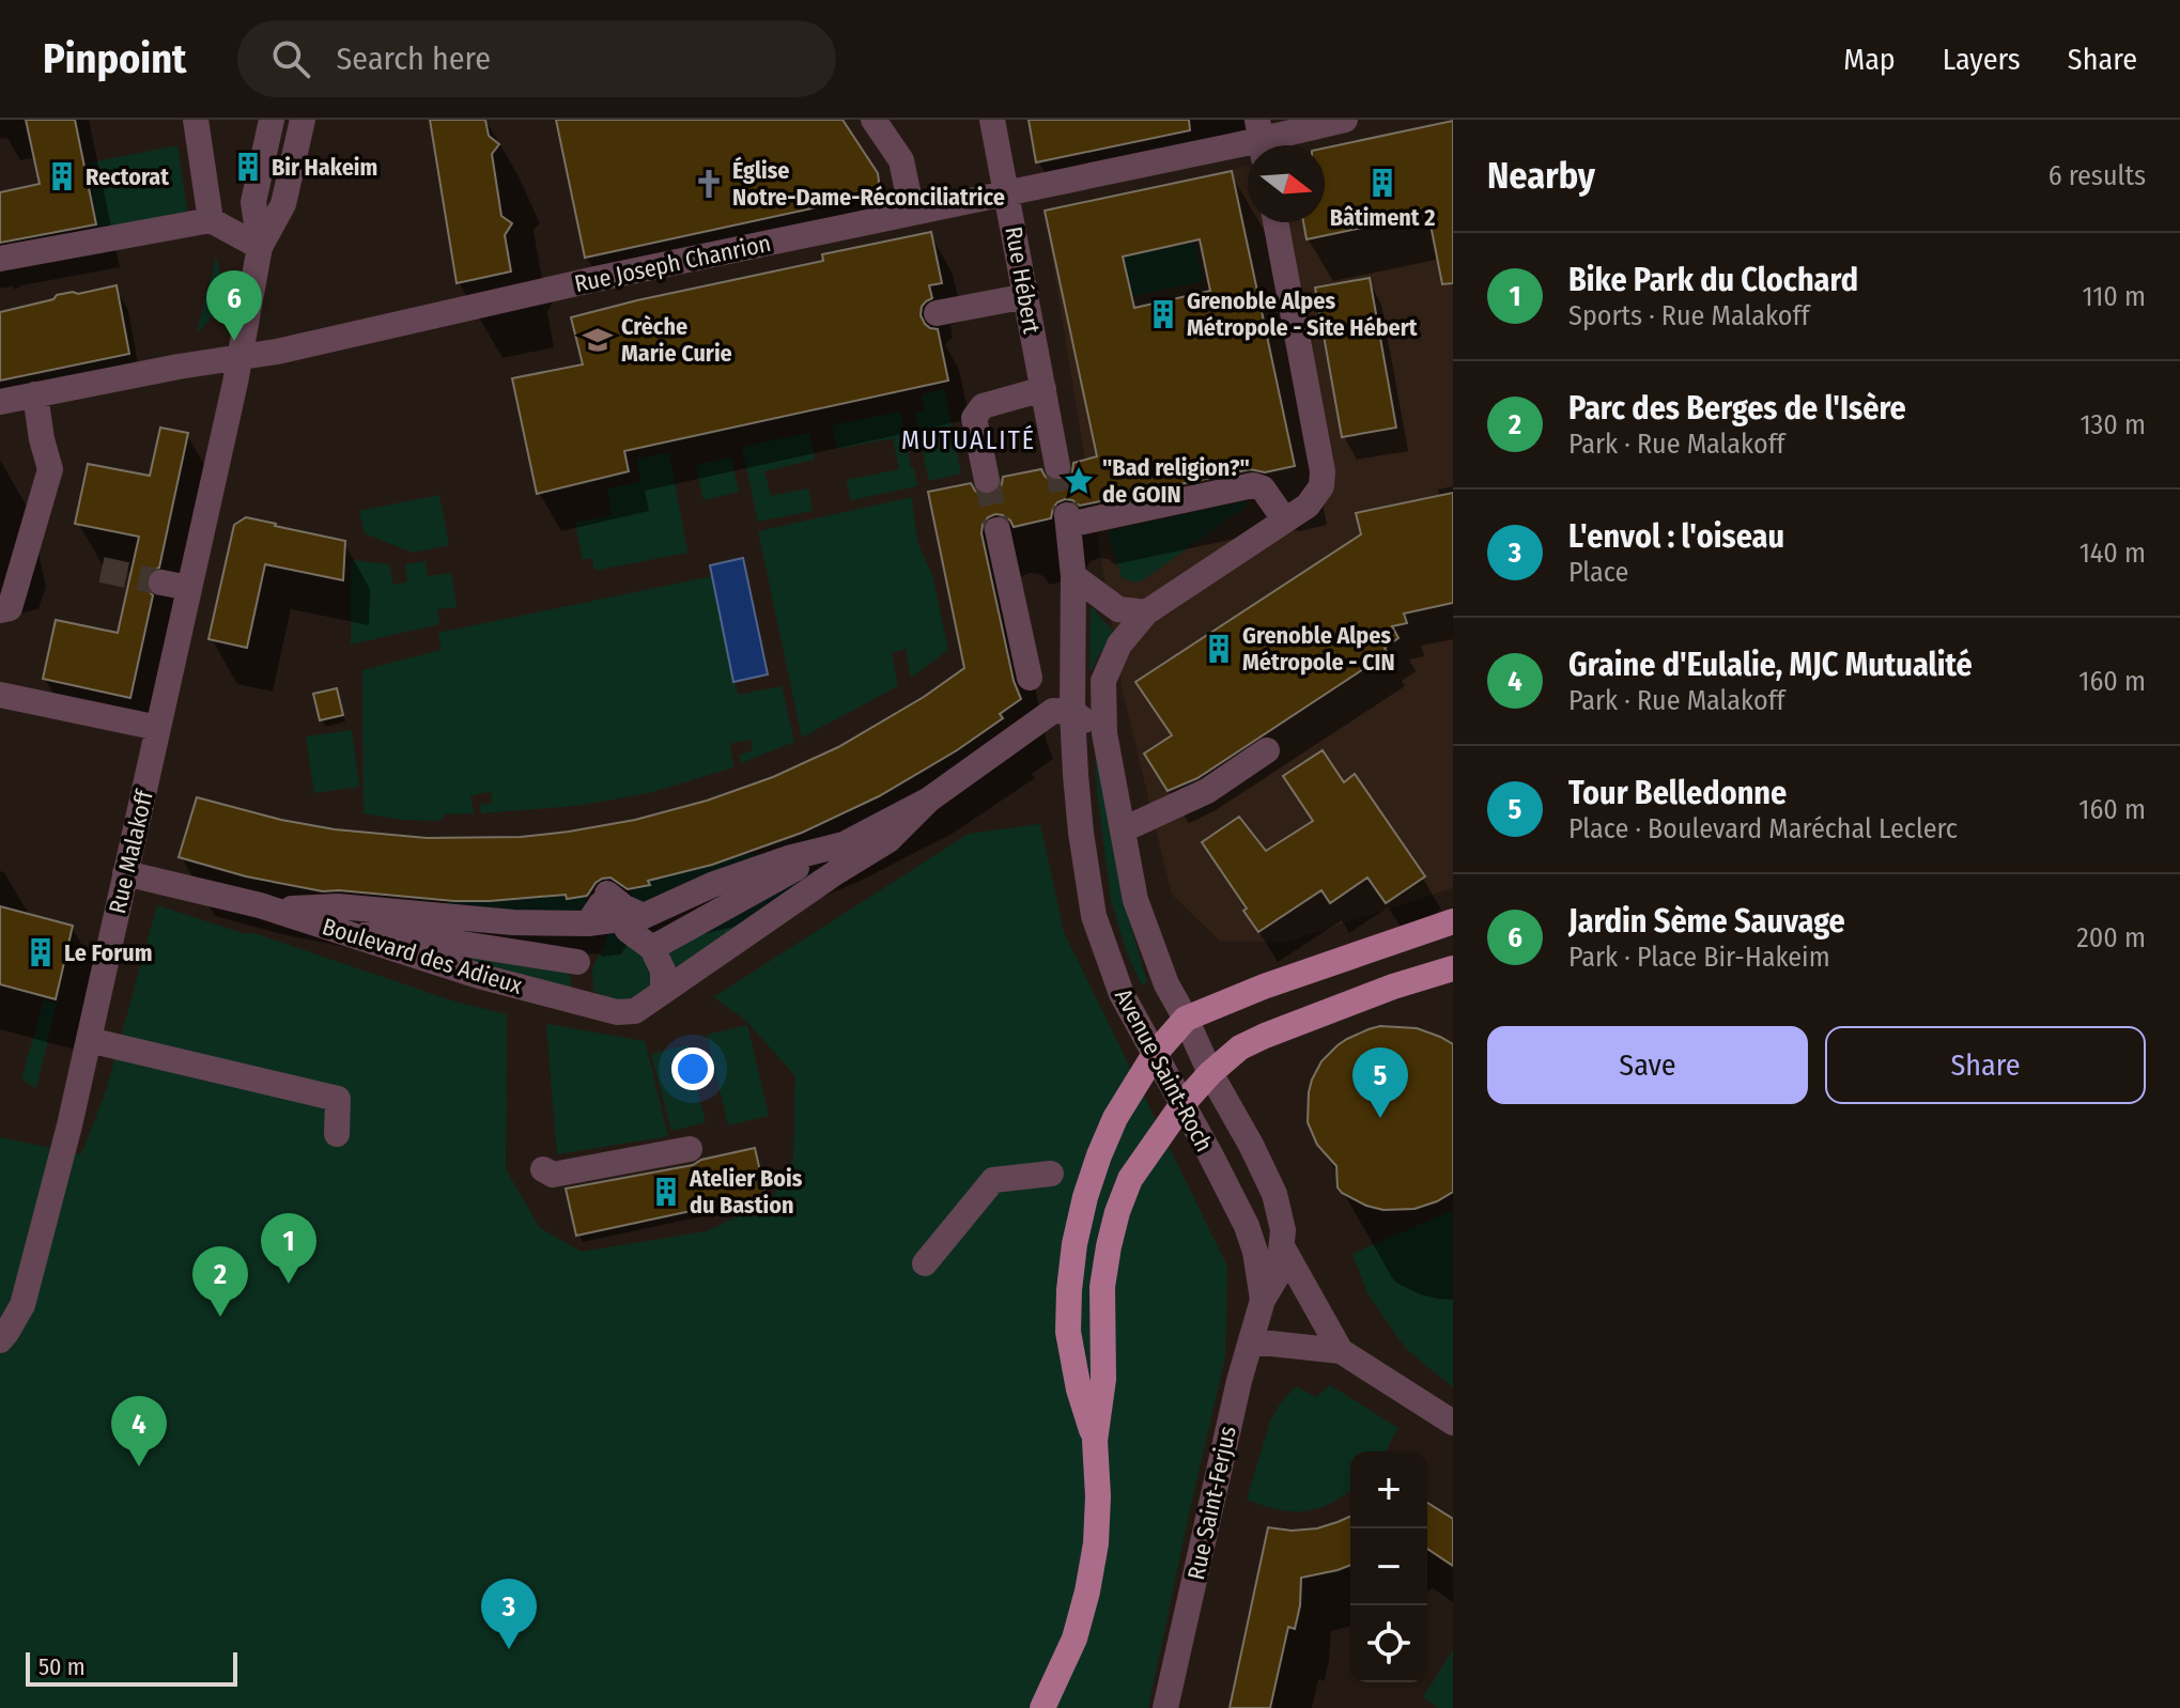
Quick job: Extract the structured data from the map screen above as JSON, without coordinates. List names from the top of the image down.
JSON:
{
  "streets": {
    "street": [
      "Rue Joseph Chanrion",
      "Rue Hébert",
      "Rue Malakoff",
      "Boulevard des Adieux",
      "Avenue Saint-Roch",
      "Rue Saint-Ferjus"
    ]
  },
  "crossings": [
    ["Rue Joseph Chanrion", "Rue Hébert"],
    ["Rue Joseph Chanrion", "Rue Malakoff"],
    ["Rue Malakoff", "Boulevard des Adieux"],
    ["Boulevard des Adieux", "Avenue Saint-Roch"],
    ["Avenue Saint-Roch", "Rue Saint-Ferjus"]
  ],
  "districts": ["MUTUALITÉ"],
  "places": {
    "building": [
      "Bir Hakeim",
      "Rectorat",
      "Bâtiment 2",
      "Grenoble Alpes Métropole - Site Hébert",
      "Grenoble Alpes Métropole - CIN",
      "Le Forum",
      "Atelier Bois du Bastion"
    ],
    "church": ["Église Notre-Dame-Réconciliatrice"],
    "school or university": ["Crèche Marie Curie"],
    "place": ["\"Bad religion?\" de GOIN"]
  },
  "scale_bar": "50 m",
  "north": "right",
  "page": {
    "header": "Pinpoint",
    "search": "Search here",
    "nav": ["Map", "Layers", "Share"],
    "heading": ["Nearby", "6 results"],
    "list": [
      {
        "mark": "1",
        "name": "Bike Park du Clochard",
        "note": "Sports · Rue Malakoff",
        "value": "110 m"
      },
      {
        "mark": "2",
        "name": "Parc des Berges de l'Isère",
        "note": "Park · Rue Malakoff",
        "value": "130 m"
      },
      {
        "mark": "3",
        "name": "L'envol : l'oiseau",
        "note": "Place",
        "value": "140 m"
      },
      {
        "mark": "4",
        "name": "Graine d'Eulalie, MJC Mutualité",
        "note": "Park · Rue Malakoff",
        "value": "160 m"
      },
      {
        "mark": "5",
        "name": "Tour Belledonne",
        "note": "Place · Boulevard Maréchal Leclerc",
        "value": "160 m"
      },
      {
        "mark": "6",
        "name": "Jardin Sème Sauvage",
        "note": "Park · Place Bir-Hakeim",
        "value": "200 m"
      }
    ],
    "pins": [
      "6",
      "5",
      "1",
      "2",
      "4",
      "3"
    ],
    "buttons": ["Save", "Share"],
    "map_buttons": ["+", "−"],
    "scale": "50 m"
  }
}
